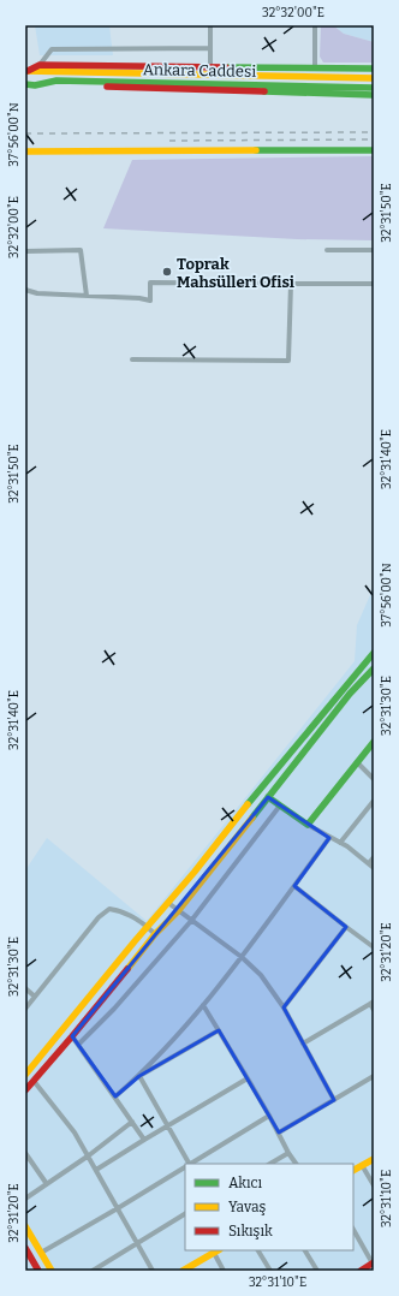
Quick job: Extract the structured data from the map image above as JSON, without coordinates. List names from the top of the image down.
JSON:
{
  "streets": {
    "main road": ["Ankara Caddesi"]
  },
  "places": ["Toprak Mahsülleri Ofisi"],
  "legend": ["Akıcı", "Yavaş", "Sıkışık"],
  "coordinates": [
    "32°32'00\"E",
    "37°56'00\"N",
    "32°31'50\"E",
    "32°31'40\"E",
    "32°31'30\"E",
    "32°31'20\"E",
    "32°31'10\"E"
  ]
}
